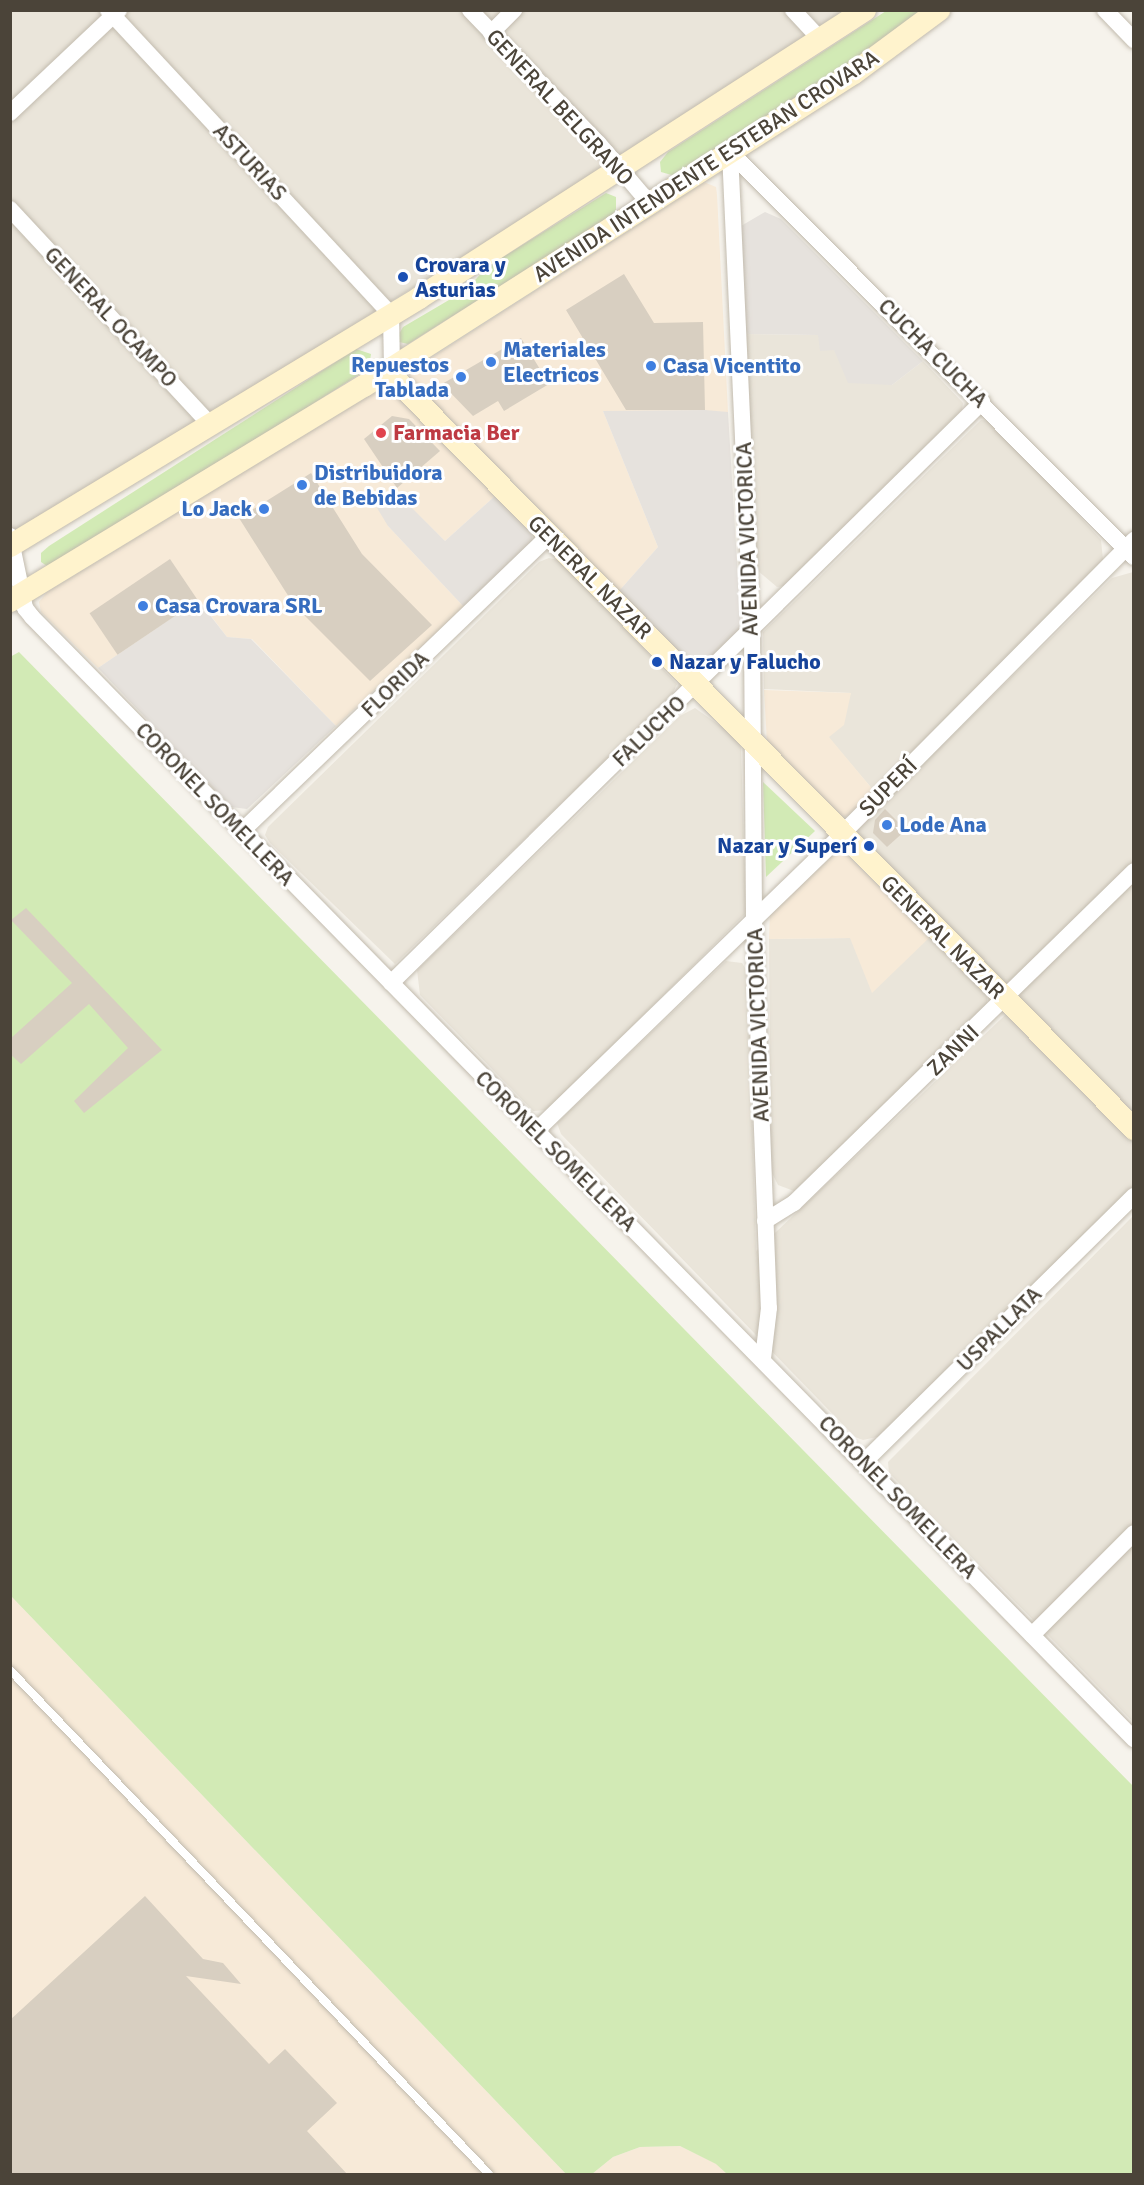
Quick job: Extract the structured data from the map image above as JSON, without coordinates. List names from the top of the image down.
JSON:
{
  "streets": {
    "main road": ["AVENIDA INTENDENTE ESTEBAN CROVARA", "GENERAL NAZAR"],
    "street": [
      "GENERAL BELGRANO",
      "ASTURIAS",
      "GENERAL OCAMPO",
      "CUCHA CUCHA",
      "AVENIDA VICTORICA",
      "FLORIDA",
      "FALUCHO",
      "SUPERÍ",
      "CORONEL SOMELLERA",
      "ZANNI",
      "USPALLATA"
    ]
  },
  "crossings": [
    ["GENERAL BELGRANO", "AVENIDA INTENDENTE ESTEBAN CROVARA"],
    ["ASTURIAS", "AVENIDA INTENDENTE ESTEBAN CROVARA"],
    ["AVENIDA INTENDENTE ESTEBAN CROVARA", "GENERAL OCAMPO"],
    ["AVENIDA INTENDENTE ESTEBAN CROVARA", "CUCHA CUCHA"],
    ["AVENIDA INTENDENTE ESTEBAN CROVARA", "AVENIDA VICTORICA"],
    ["AVENIDA INTENDENTE ESTEBAN CROVARA", "GENERAL NAZAR"],
    ["AVENIDA INTENDENTE ESTEBAN CROVARA", "CORONEL SOMELLERA"],
    ["CUCHA CUCHA", "AVENIDA VICTORICA"],
    ["CUCHA CUCHA", "FALUCHO"],
    ["CUCHA CUCHA", "SUPERÍ"],
    ["AVENIDA VICTORICA", "GENERAL NAZAR"],
    ["AVENIDA VICTORICA", "FALUCHO"],
    ["AVENIDA VICTORICA", "SUPERÍ"],
    ["AVENIDA VICTORICA", "CORONEL SOMELLERA"],
    ["AVENIDA VICTORICA", "ZANNI"],
    ["GENERAL NAZAR", "FLORIDA"],
    ["GENERAL NAZAR", "FALUCHO"],
    ["GENERAL NAZAR", "SUPERÍ"],
    ["GENERAL NAZAR", "ZANNI"],
    ["FLORIDA", "CORONEL SOMELLERA"],
    ["FALUCHO", "CORONEL SOMELLERA"],
    ["SUPERÍ", "CORONEL SOMELLERA"],
    ["CORONEL SOMELLERA", "USPALLATA"]
  ],
  "places": [
    "Crovara y Asturias",
    "Materiales Electricos",
    "Casa Vicentito",
    "Repuestos Tablada",
    "Farmacia Ber",
    "Distribuidora de Bebidas",
    "Lo Jack",
    "Casa Crovara SRL",
    "Nazar y Falucho",
    "Lode Ana",
    "Nazar y Superí"
  ]
}
